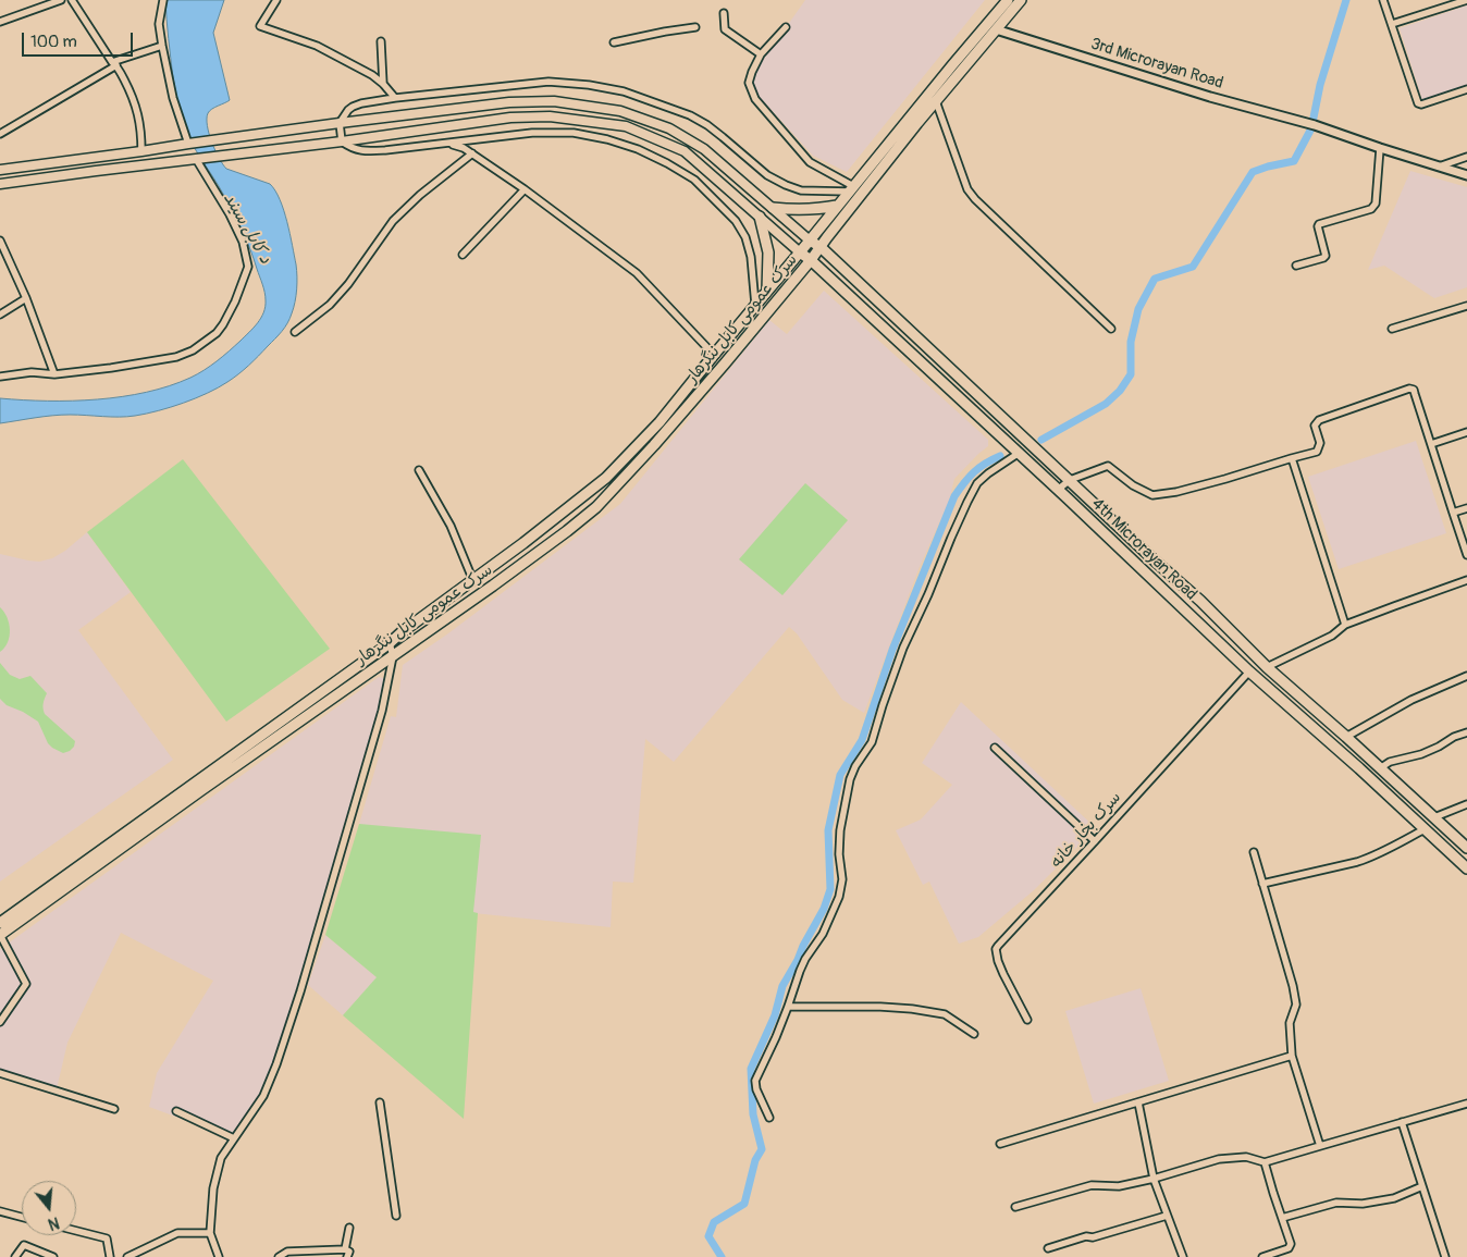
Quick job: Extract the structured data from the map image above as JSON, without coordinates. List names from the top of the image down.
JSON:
{
  "streets": {
    "main road": ["سرک عمومی کابل ننگرهار", "4th Microrayan Road"],
    "street": ["3rd Microrayan Road", "سرک بخار خانه"]
  },
  "crossings": [
    ["3rd Microrayan Road", "سرک عمومی کابل ننگرهار"],
    ["سرک عمومی کابل ننگرهار", "4th Microrayan Road"],
    ["4th Microrayan Road", "سرک بخار خانه"]
  ],
  "water": ["د کابل سيند"],
  "scale_bar": "100 m",
  "north": "bottom"
}
